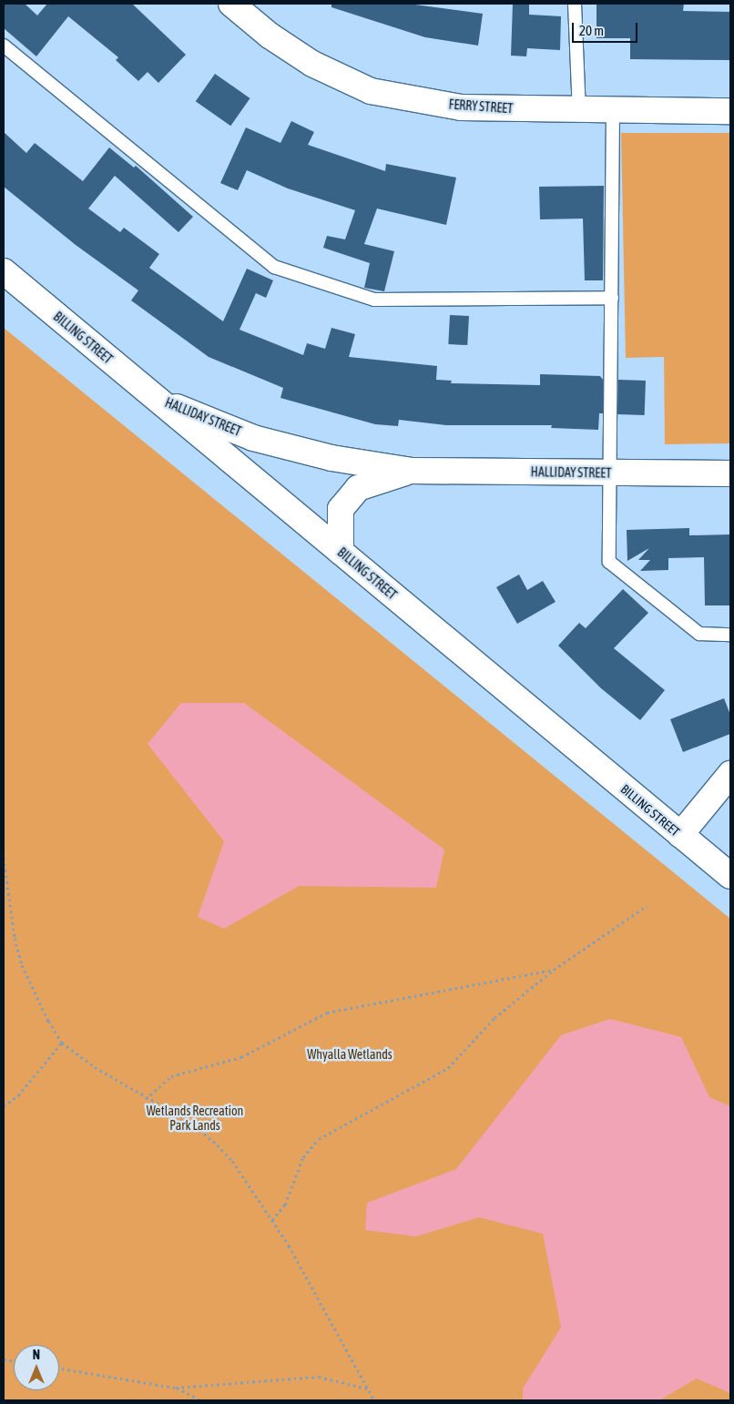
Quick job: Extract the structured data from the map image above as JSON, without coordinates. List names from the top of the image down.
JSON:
{
  "streets": {
    "street": ["FERRY STREET", "BILLING STREET", "HALLIDAY STREET"]
  },
  "crossings": [
    ["BILLING STREET", "HALLIDAY STREET"]
  ],
  "parks": ["Whyalla Wetlands", "Wetlands Recreation Park Lands"],
  "scale_bar": "20 m",
  "north": "top"
}
